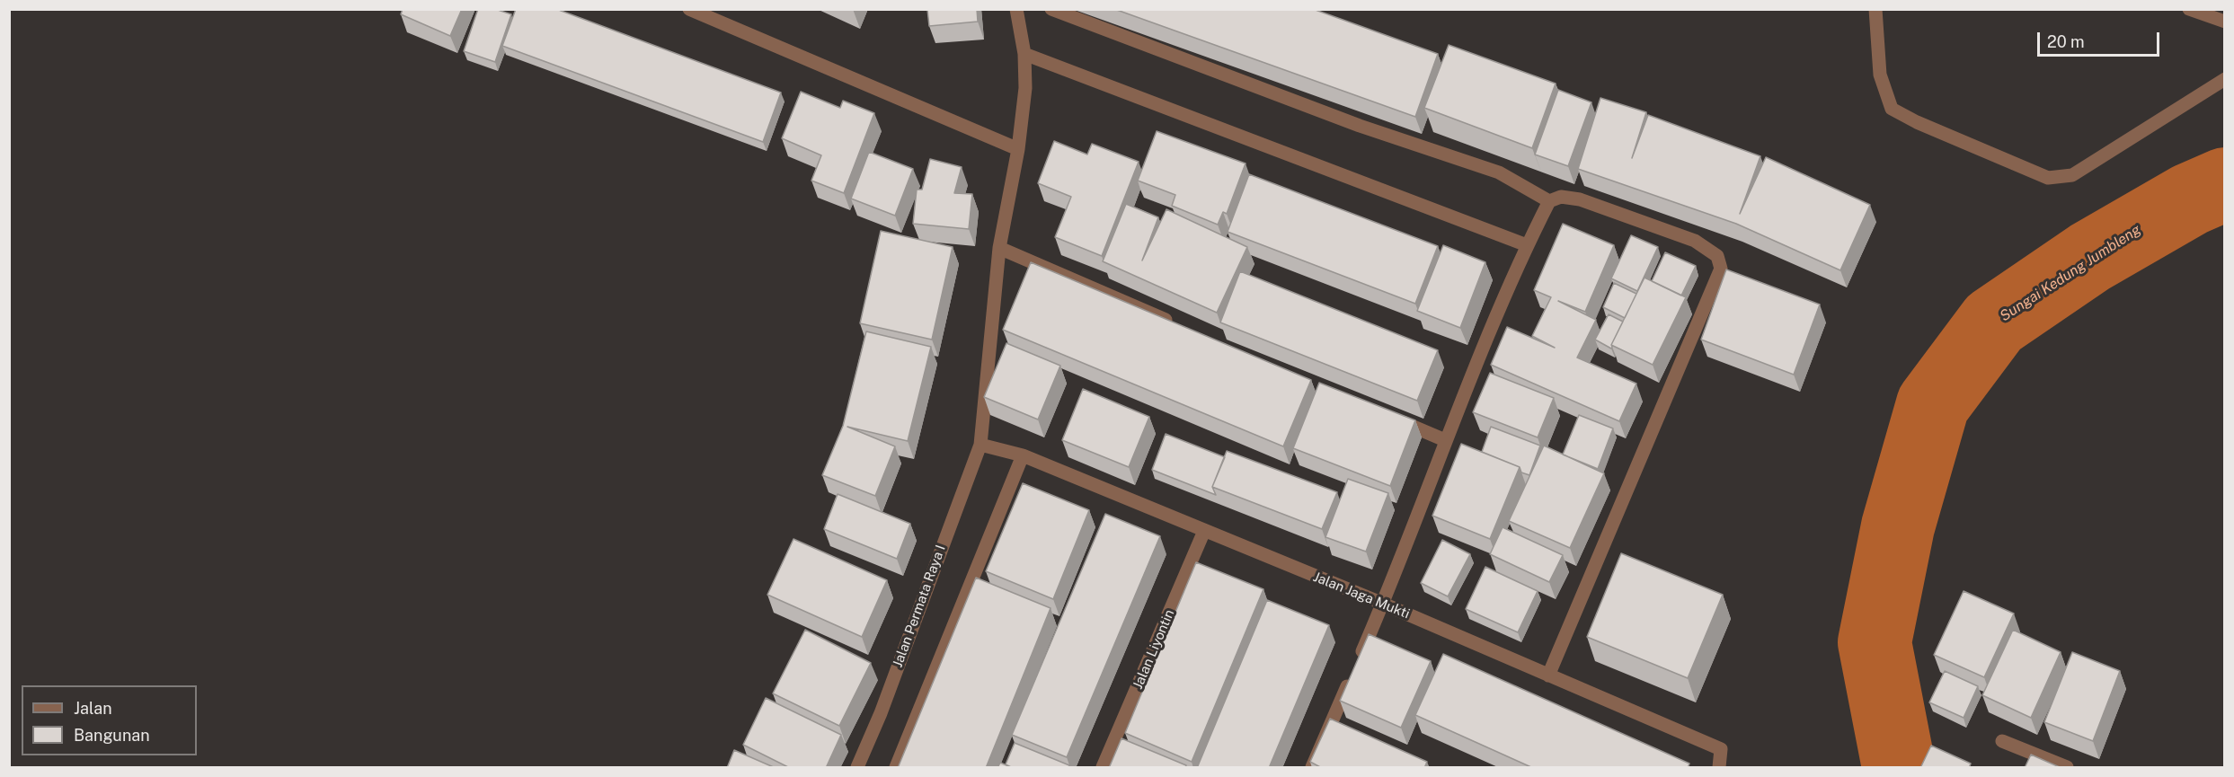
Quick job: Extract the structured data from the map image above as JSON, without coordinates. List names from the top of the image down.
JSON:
{
  "streets": {
    "street": ["Jalan Jaga Mukti", "Jalan Permata Raya I", "Jalan Liyontin"]
  },
  "crossings": [
    ["Jalan Jaga Mukti", "Jalan Permata Raya I"],
    ["Jalan Jaga Mukti", "Jalan Liyontin"]
  ],
  "water": ["Sungai Kedung Jumbleng"],
  "legend": ["Jalan", "Bangunan"],
  "scale_bar": "20 m"
}
